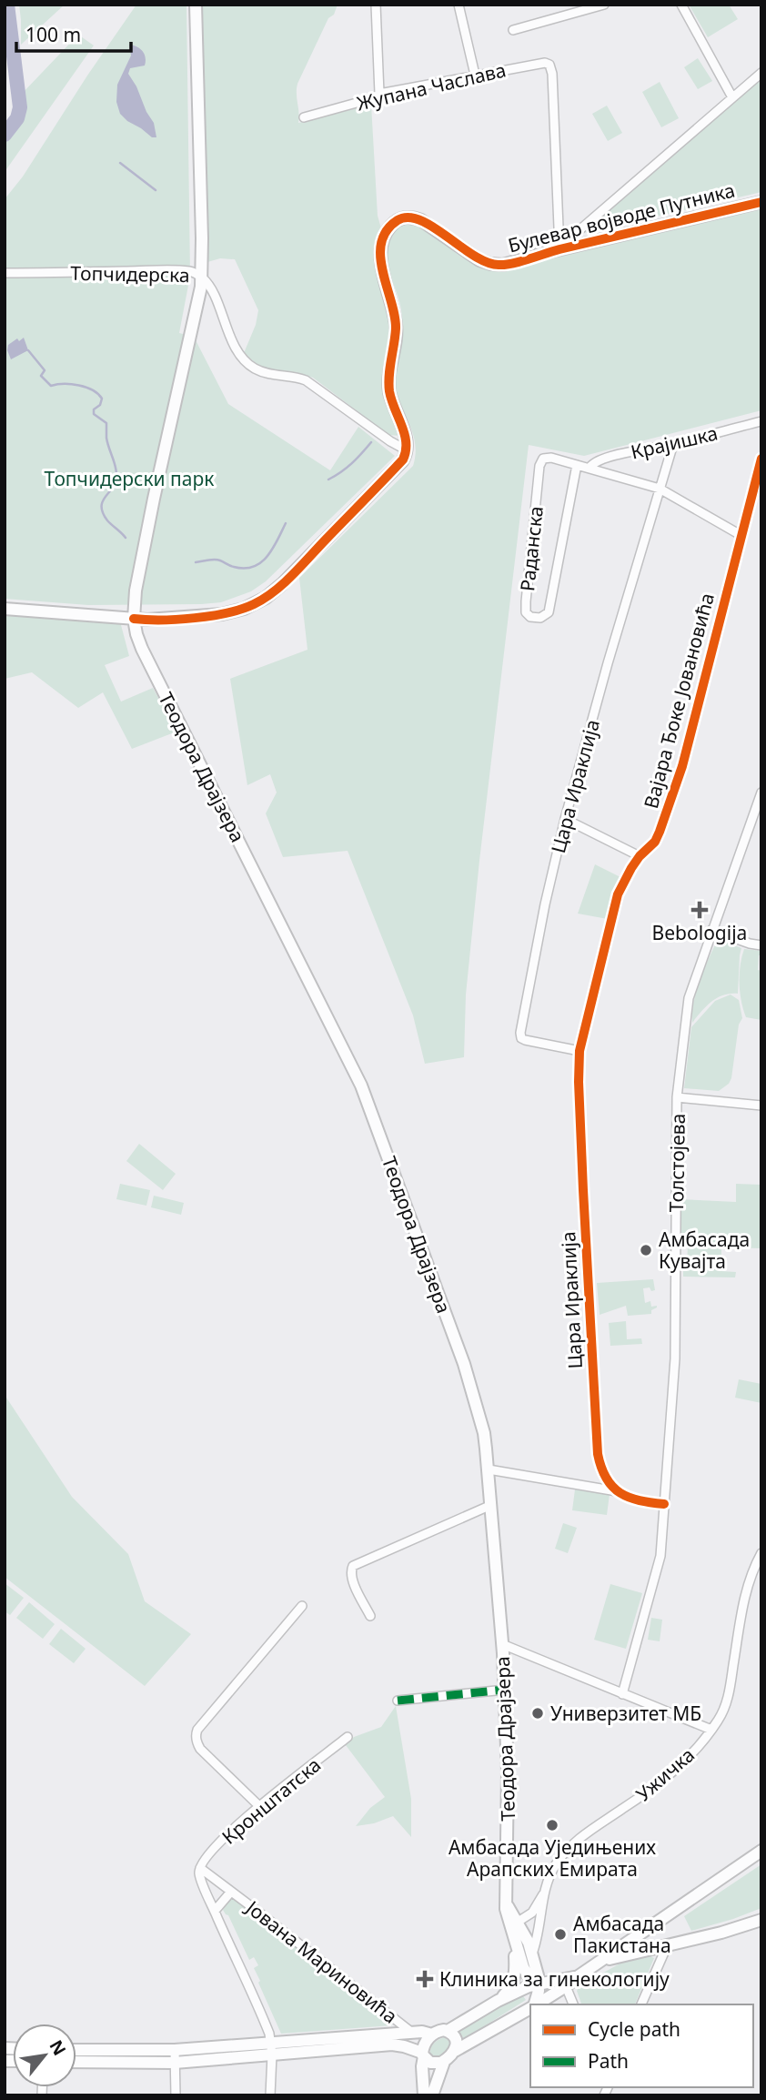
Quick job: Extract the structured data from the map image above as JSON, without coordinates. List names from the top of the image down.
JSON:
{
  "streets": {
    "main road": ["Булевар војводе Путника", "Теодора Драјзера"],
    "street": [
      "Жупана Часлава",
      "Топчидерска",
      "Крајишка",
      "Раданска",
      "Вајара Ђоке Јовановића",
      "Цара Ираклија",
      "Толстојева",
      "Ужичка",
      "Кронштатска",
      "Јована Мариновића"
    ]
  },
  "crossings": [
    ["Жупана Часлава", "Булевар војводе Путника"],
    ["Булевар војводе Путника", "Топчидерска"],
    ["Топчидерска", "Теодора Драјзера"],
    ["Крајишка", "Раданска"],
    ["Крајишка", "Цара Ираклија"],
    ["Раданска", "Вајара Ђоке Јовановића"],
    ["Раданска", "Цара Ираклија"],
    ["Вајара Ђоке Јовановића", "Цара Ираклија"],
    ["Теодора Драјзера", "Ужичка"],
    ["Кронштатска", "Јована Мариновића"]
  ],
  "parks": ["Топчидерски парк"],
  "places": {
    "health": ["Bebologija", "Клиника за гинекологију"],
    "other": [
      "Амбасада Кувајта",
      "Универзитет МБ",
      "Амбасада Уједињених Арапских Емирата",
      "Амбасада Пакистана"
    ]
  },
  "legend": ["Cycle path", "Path"],
  "scale_bar": "100 m",
  "north": "top right"
}
